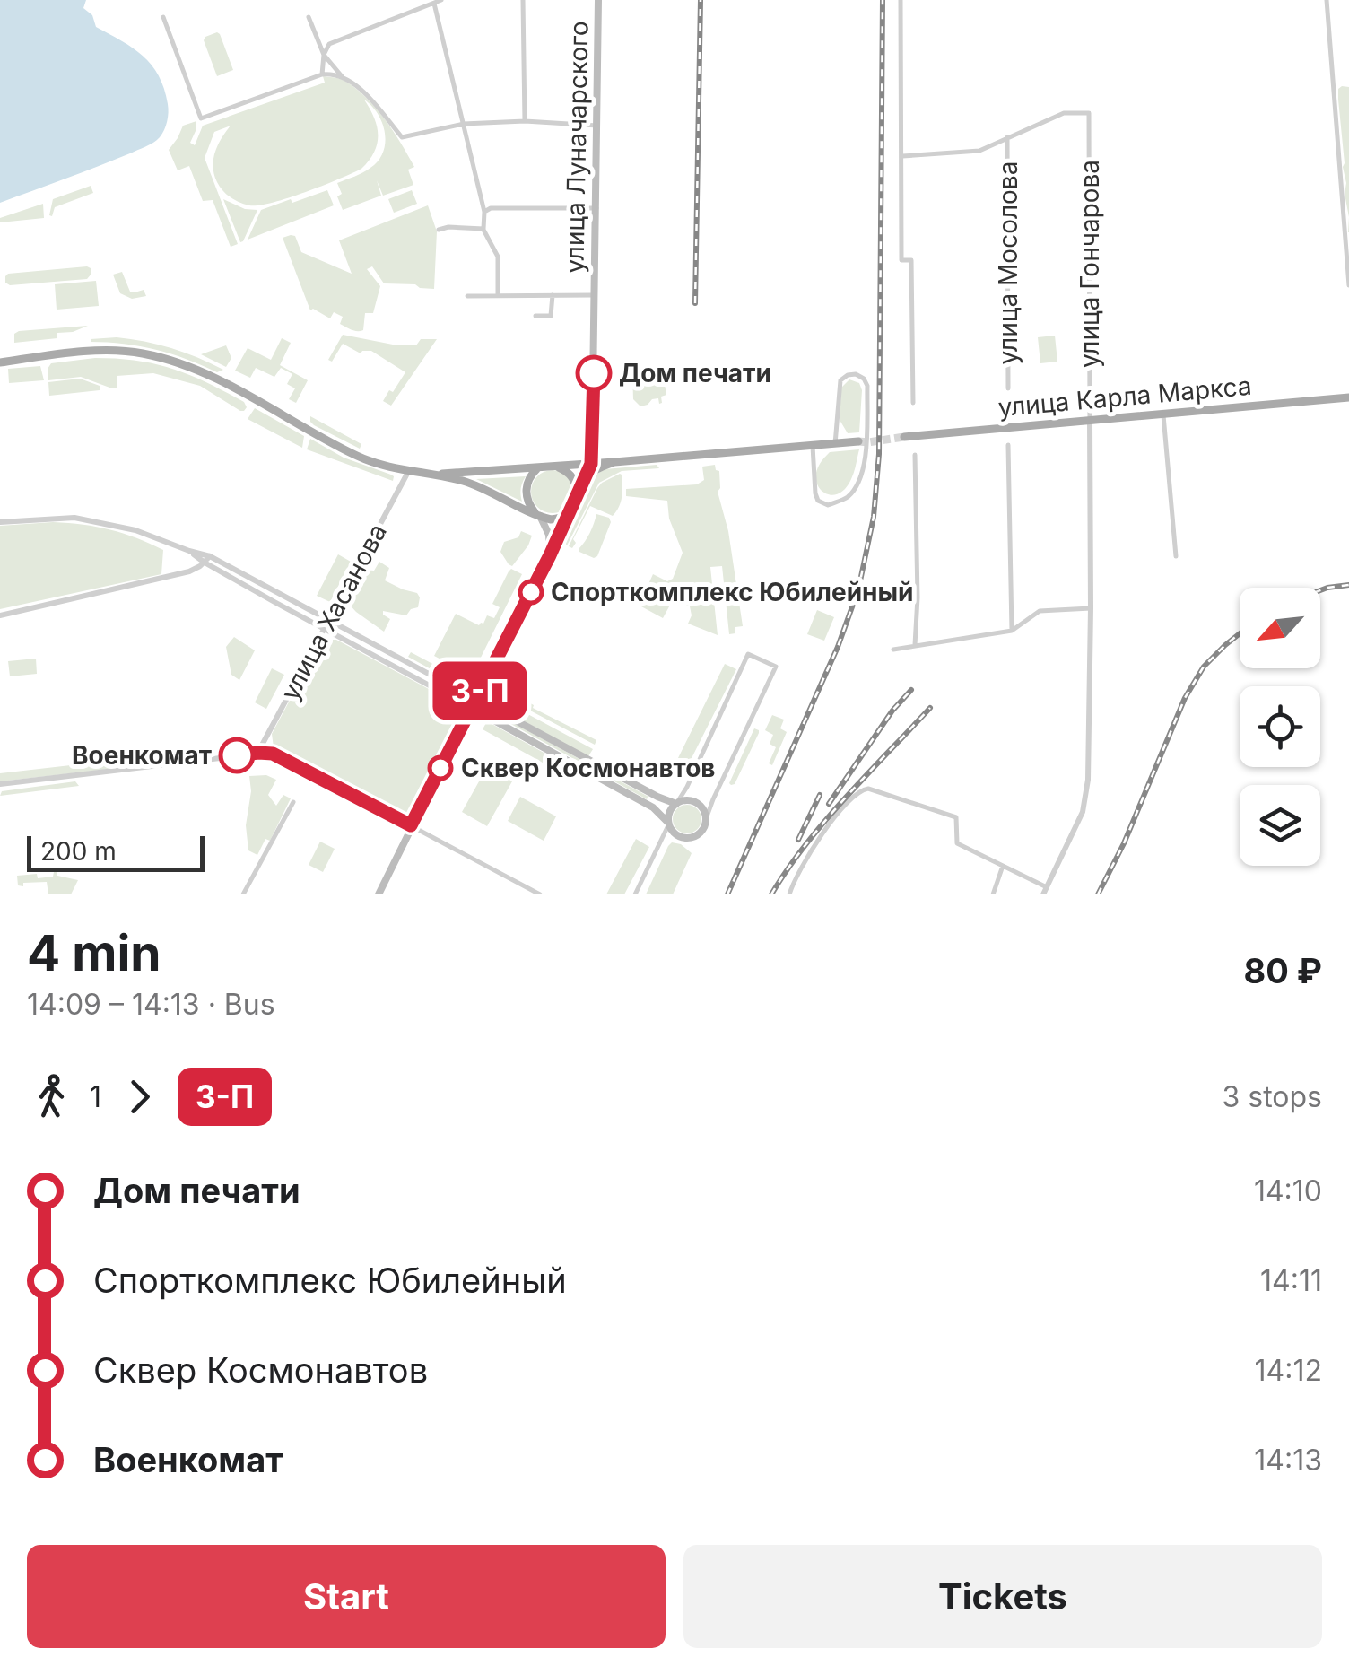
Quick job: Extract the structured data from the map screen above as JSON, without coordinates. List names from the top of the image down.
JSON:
{
  "streets": {
    "main road": ["улица Луначарского", "улица Карла Маркса"],
    "street": ["улица Мосолова", "улица Гончарова", "улица Хасанова"]
  },
  "crossings": [
    ["улица Мосолова", "улица Гончарова"],
    ["улица Гончарова", "улица Карла Маркса"]
  ],
  "places": [
    "Дом печати",
    "Спорткомплекс Юбилейный",
    "Военкомат",
    "Сквер Космонавтов"
  ],
  "lines": ["bus line 3-П"],
  "scale_bar": "200 m",
  "north": "bottom left",
  "page": {
    "on_map": "3-П",
    "scale": "200 m",
    "heading": ["4 min", "14:09 – 14:13 · Bus", "80 ₽"],
    "legs": ["1", "3-П", "3 stops"],
    "list": [
      {
        "name": "Дом печати",
        "value": "14:10"
      },
      {
        "name": "Спорткомплекс Юбилейный",
        "value": "14:11"
      },
      {
        "name": "Сквер Космонавтов",
        "value": "14:12"
      },
      {
        "name": "Военкомат",
        "value": "14:13"
      }
    ],
    "buttons": ["Start", "Tickets"]
  }
}
